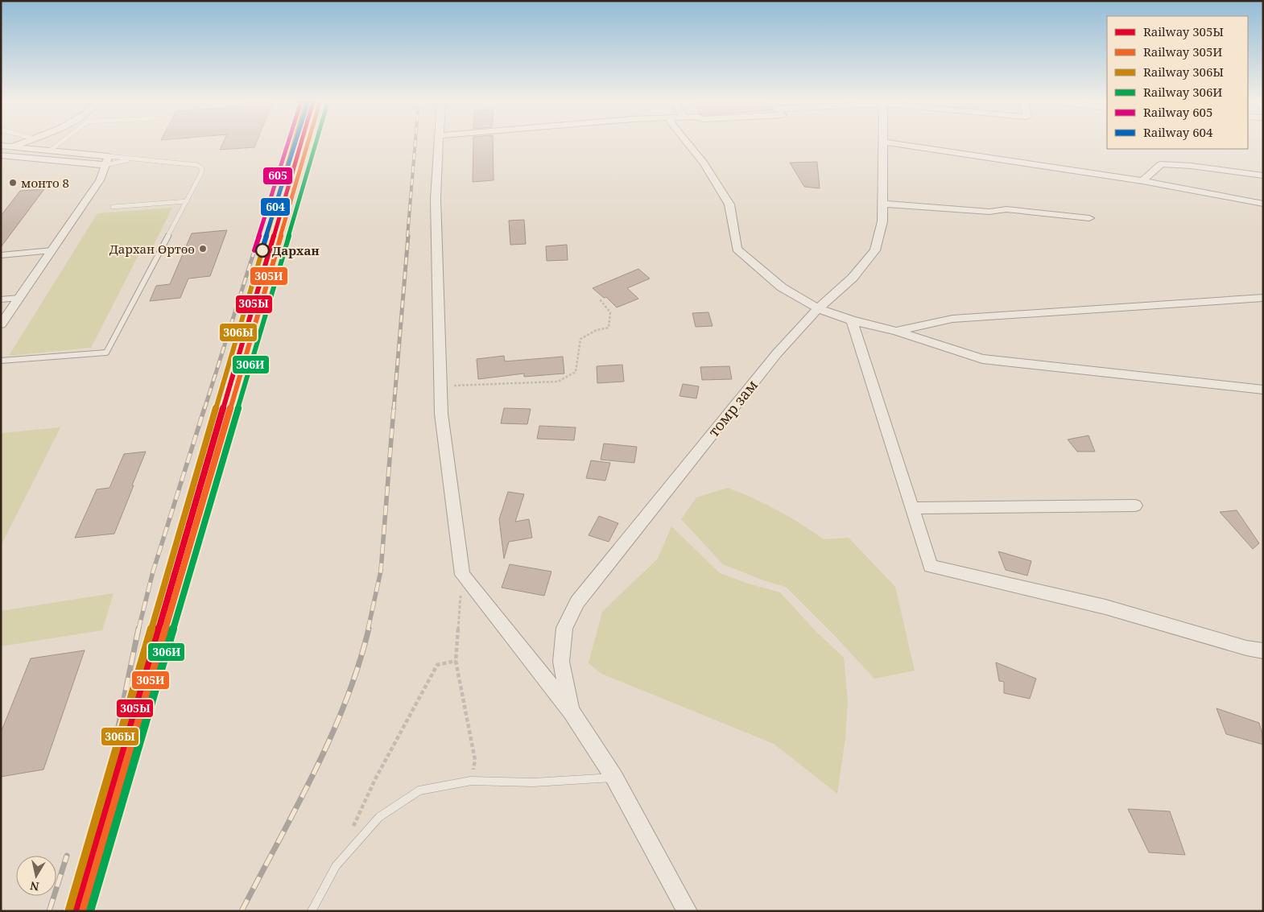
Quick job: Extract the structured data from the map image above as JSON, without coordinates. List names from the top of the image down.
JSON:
{
  "streets": {
    "street": ["томр зам"]
  },
  "places": ["монто 8", "Дархан Өртөө", "Дархан"],
  "lines": [
    "rail line 305Ы",
    "rail line 305И",
    "rail line 306Ы",
    "rail line 306И",
    "rail line 605",
    "rail line 604"
  ],
  "legend": [
    "Railway 305Ы",
    "Railway 305И",
    "Railway 306Ы",
    "Railway 306И",
    "Railway 605",
    "Railway 604"
  ],
  "north": "bottom"
}
